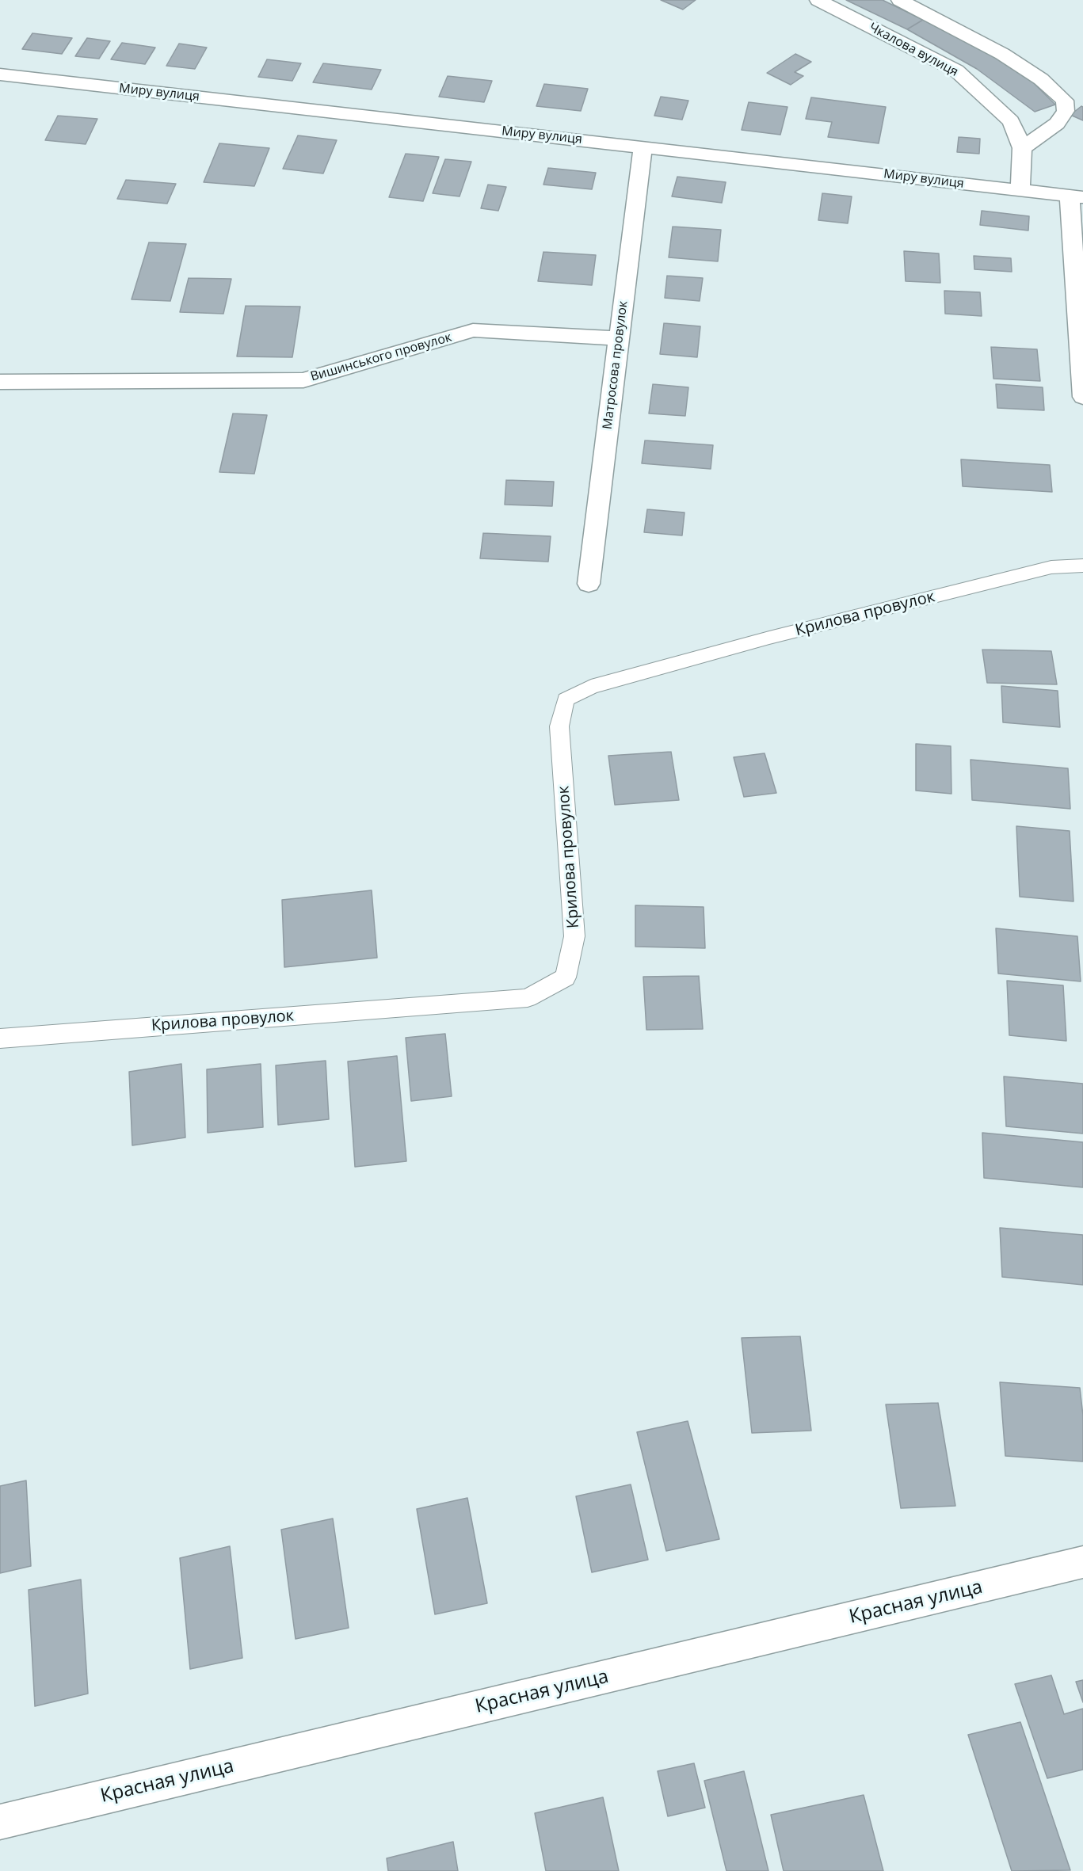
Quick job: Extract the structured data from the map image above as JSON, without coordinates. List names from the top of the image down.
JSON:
{
  "streets": {
    "street": [
      "Чкалова вулиця",
      "Миру вулиця",
      "Вишинського провулок",
      "Матросова провулок",
      "Красная улица"
    ],
    "lane": ["Крилова провулок"]
  },
  "crossings": [
    ["Чкалова вулиця", "Миру вулиця"],
    ["Миру вулиця", "Матросова провулок"],
    ["Вишинського провулок", "Матросова провулок"]
  ]
}
